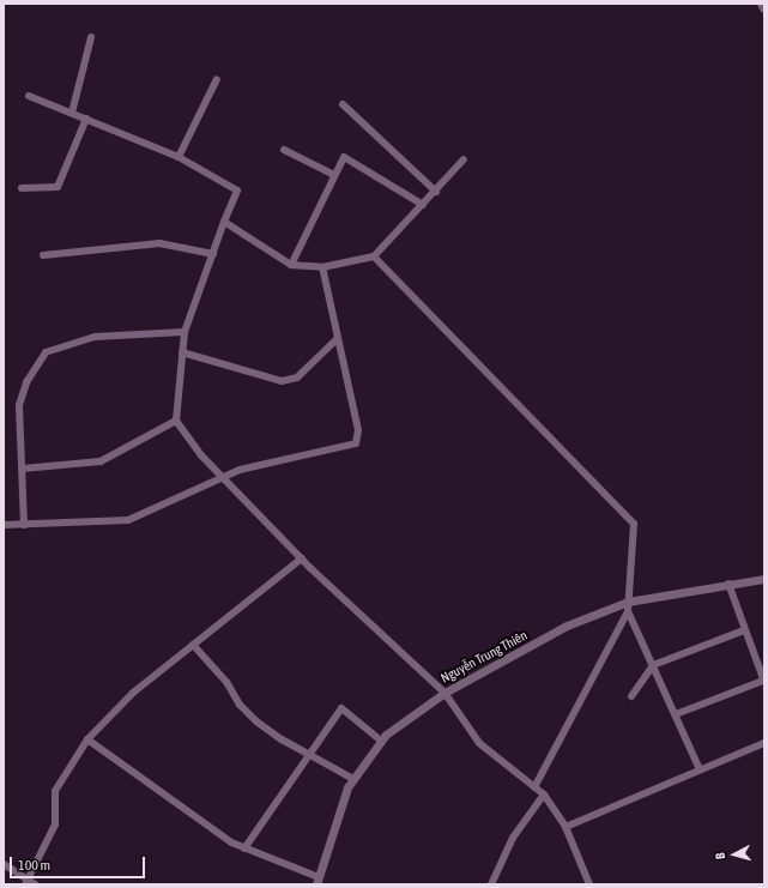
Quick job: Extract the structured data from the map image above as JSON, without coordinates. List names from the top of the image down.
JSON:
{
  "streets": {
    "street": ["Nguyễn Trung Thiên"]
  },
  "scale_bar": "100 m",
  "north": "left"
}
